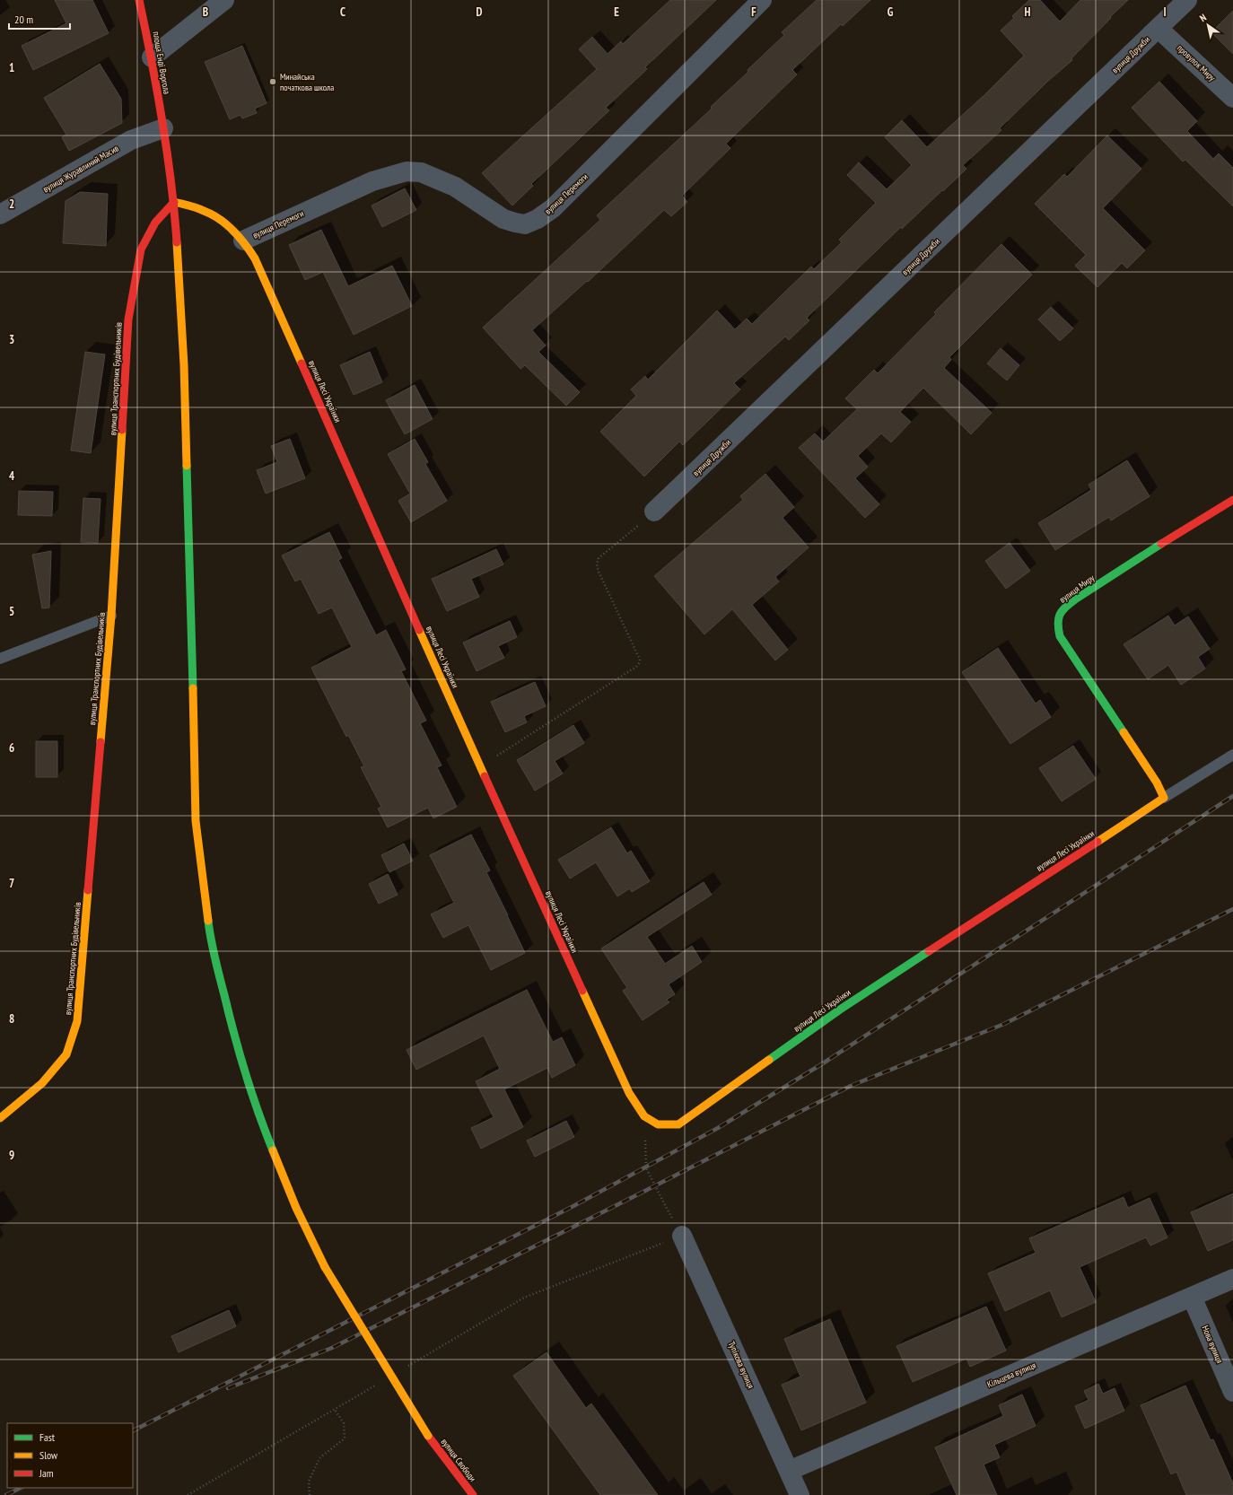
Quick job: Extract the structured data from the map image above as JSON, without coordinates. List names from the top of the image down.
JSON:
{
  "streets": {
    "street": [
      "вулиця Дружби",
      "площа Енді Воргола",
      "провулок Миру",
      "вулиця Журавлиний Масив",
      "вулиця Перемоги",
      "вулиця Транспортних Будівельників",
      "вулиця Лесі Українки",
      "вулиця Миру",
      "Нова вулиця",
      "Тупікова вулиця",
      "Кільцева вулиця",
      "вулиця Свободи"
    ]
  },
  "crossings": [
    ["вулиця Дружби", "провулок Миру"],
    ["площа Енді Воргола", "вулиця Журавлиний Масив"],
    ["площа Енді Воргола", "вулиця Транспортних Будівельників"],
    ["площа Енді Воргола", "вулиця Лесі Українки"],
    ["площа Енді Воргола", "вулиця Свободи"],
    ["вулиця Перемоги", "вулиця Лесі Українки"],
    ["вулиця Транспортних Будівельників", "вулиця Лесі Українки"],
    ["вулиця Лесі Українки", "вулиця Миру"],
    ["Нова вулиця", "Кільцева вулиця"],
    ["Тупікова вулиця", "Кільцева вулиця"]
  ],
  "places": ["Минайська початкова школа"],
  "legend": ["Fast", "Slow", "Jam"],
  "scale_bar": "20 m",
  "north": "top left",
  "grid": {
    "columns": [
      "B",
      "C",
      "D",
      "E",
      "F",
      "G",
      "H",
      "I"
    ],
    "rows": [
      "1",
      "2",
      "3",
      "4",
      "5",
      "6",
      "7",
      "8",
      "9"
    ]
  }
}
